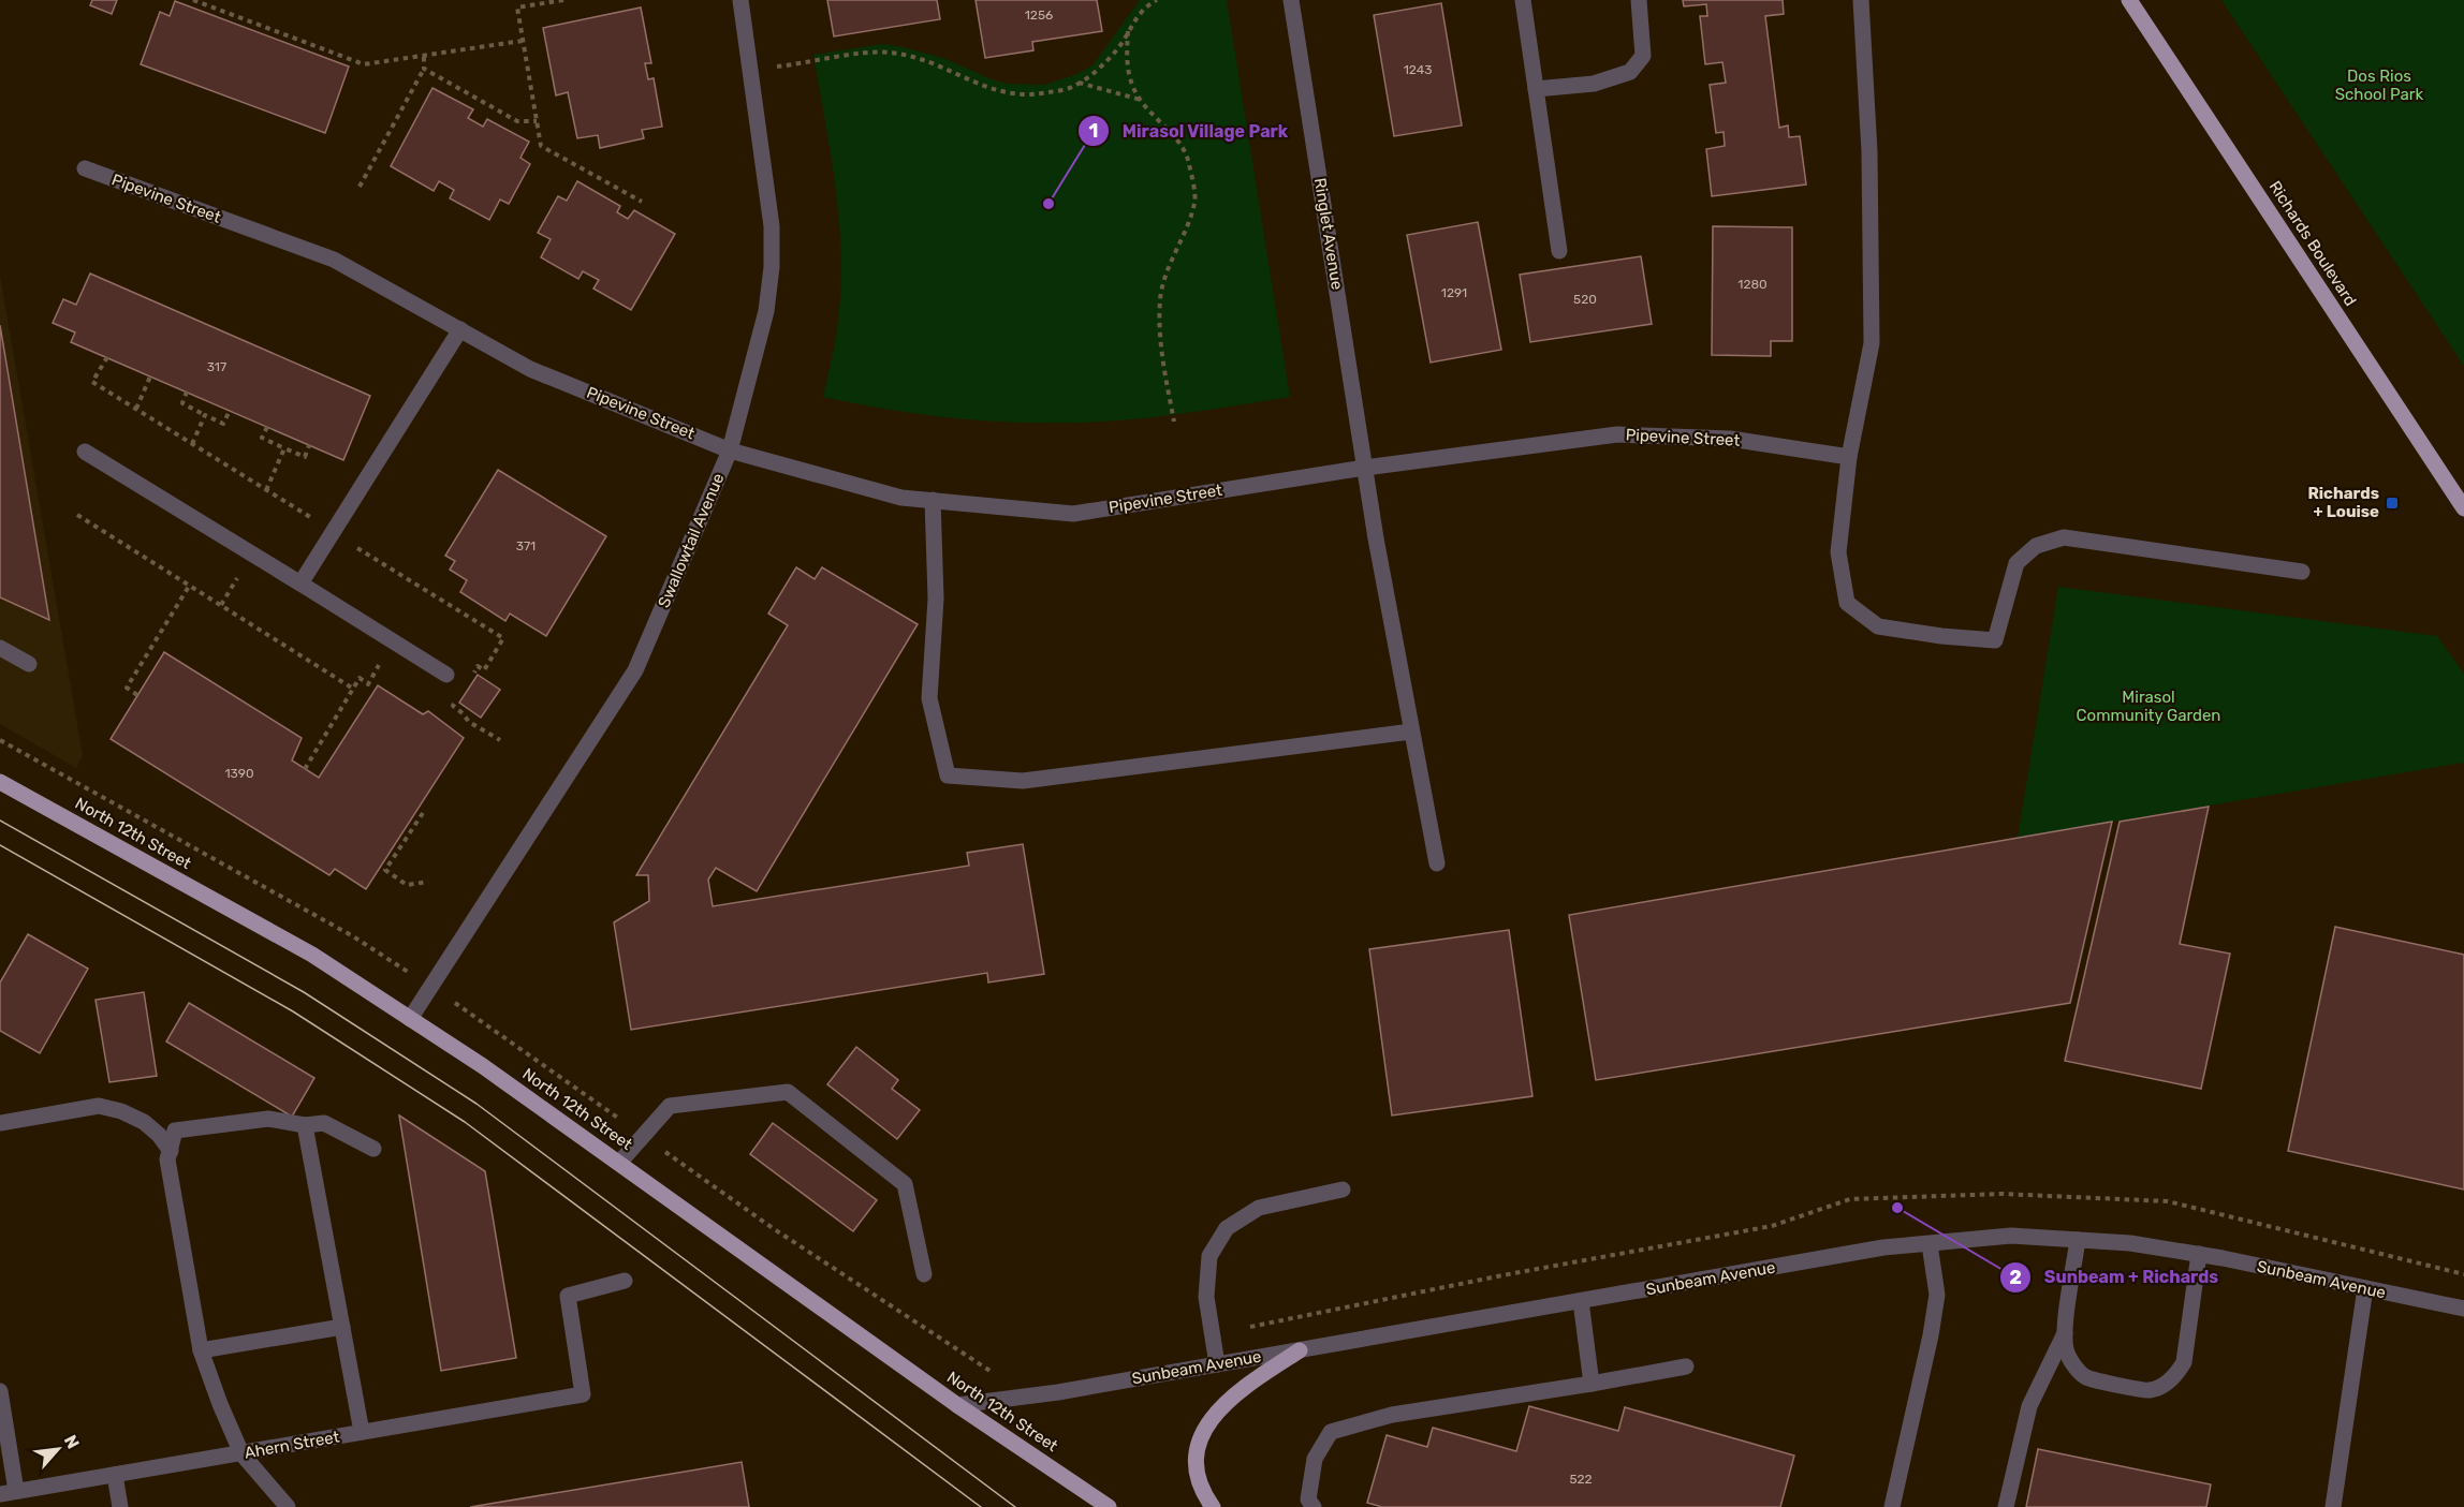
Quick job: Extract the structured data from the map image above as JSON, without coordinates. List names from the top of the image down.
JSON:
{
  "streets": {
    "main road": ["Richards Boulevard", "North 12th Street"],
    "street": [
      "Pipevine Street",
      "Ringlet Avenue",
      "Swallowtail Avenue",
      "Sunbeam Avenue",
      "Ahern Street"
    ]
  },
  "crossings": [
    ["Pipevine Street", "Ringlet Avenue"],
    ["Pipevine Street", "Swallowtail Avenue"],
    ["Swallowtail Avenue", "North 12th Street"],
    ["North 12th Street", "Sunbeam Avenue"]
  ],
  "parks": ["Dos Rios School Park", "Mirasol Community Garden"],
  "places": {
    "other": ["Mirasol Village Park", "Sunbeam + Richards"],
    "transit": ["Richards + Louise"]
  },
  "house_numbers": [
    "1256",
    "1243",
    "1280",
    "1291",
    "520",
    "317",
    "371",
    "1390",
    "522"
  ],
  "north": "top right"
}
